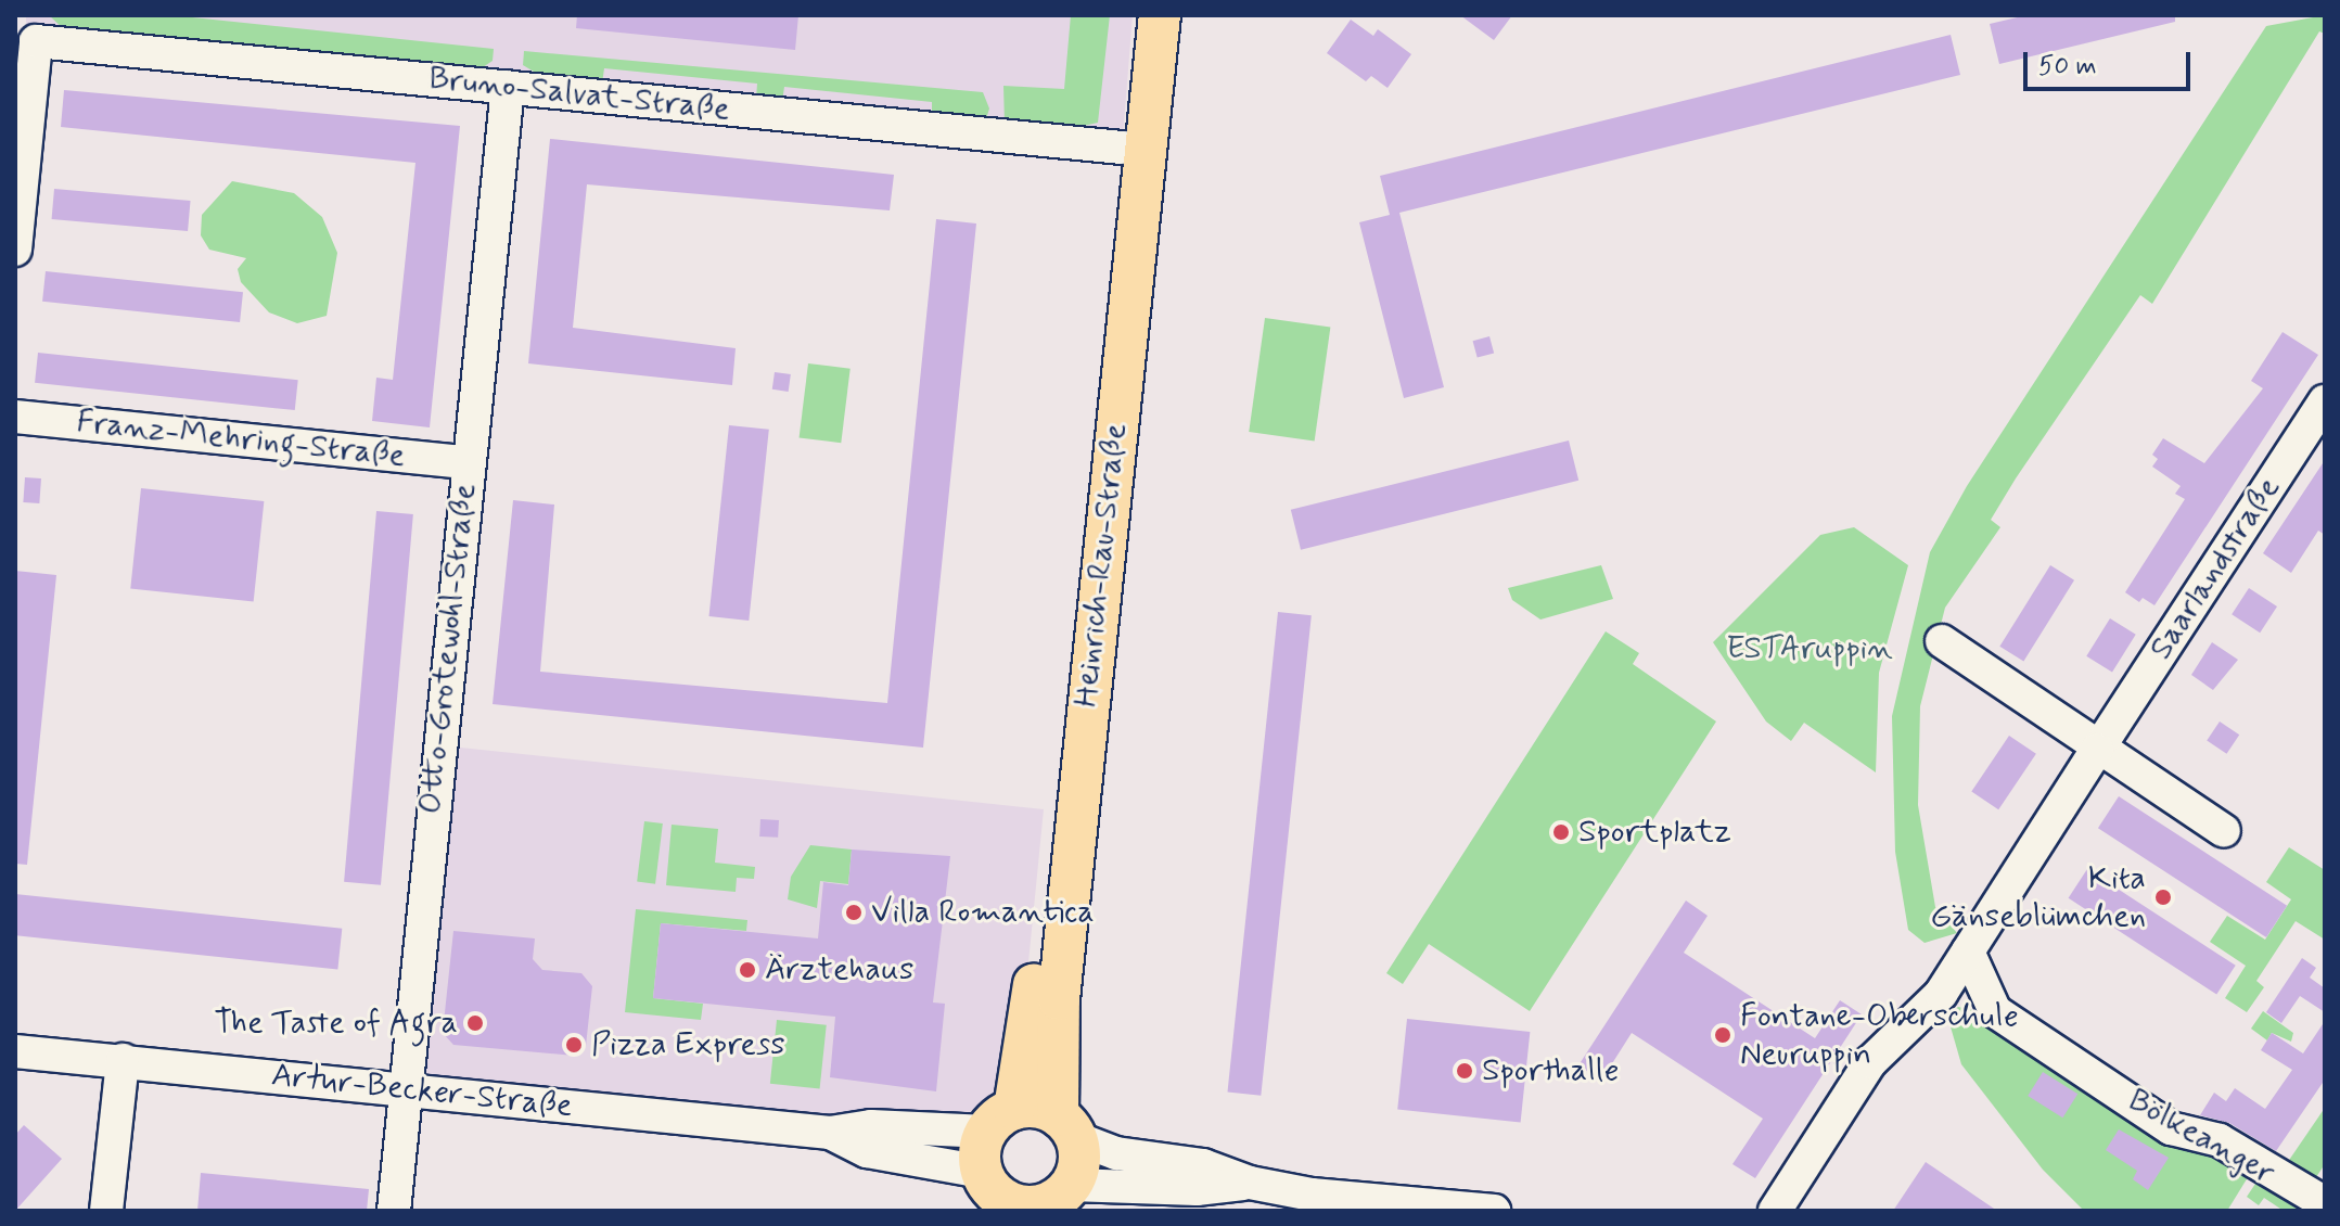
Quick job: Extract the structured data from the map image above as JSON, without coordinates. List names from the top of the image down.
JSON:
{
  "streets": {
    "main road": ["Heinrich-Rau-Straße"],
    "street": [
      "Bruno-Salvat-Straße",
      "Franz-Mehring-Straße",
      "Saarlandstraße",
      "Otto-Grotewohl-Straße",
      "Artur-Becker-Straße",
      "Bölkeanger"
    ]
  },
  "crossings": [
    ["Bruno-Salvat-Straße", "Heinrich-Rau-Straße"],
    ["Bruno-Salvat-Straße", "Otto-Grotewohl-Straße"],
    ["Franz-Mehring-Straße", "Otto-Grotewohl-Straße"],
    ["Heinrich-Rau-Straße", "Artur-Becker-Straße"],
    ["Saarlandstraße", "Bölkeanger"],
    ["Otto-Grotewohl-Straße", "Artur-Becker-Straße"]
  ],
  "parks": ["ESTAruppin"],
  "places": [
    "Sportplatz",
    "Kita Gänseblümchen",
    "Villa Romantica",
    "Ärztehaus",
    "The Taste of Agra",
    "Fontane-Oberschule Neuruppin",
    "Pizza Express",
    "Sporthalle"
  ],
  "scale_bar": "50 m"
}
